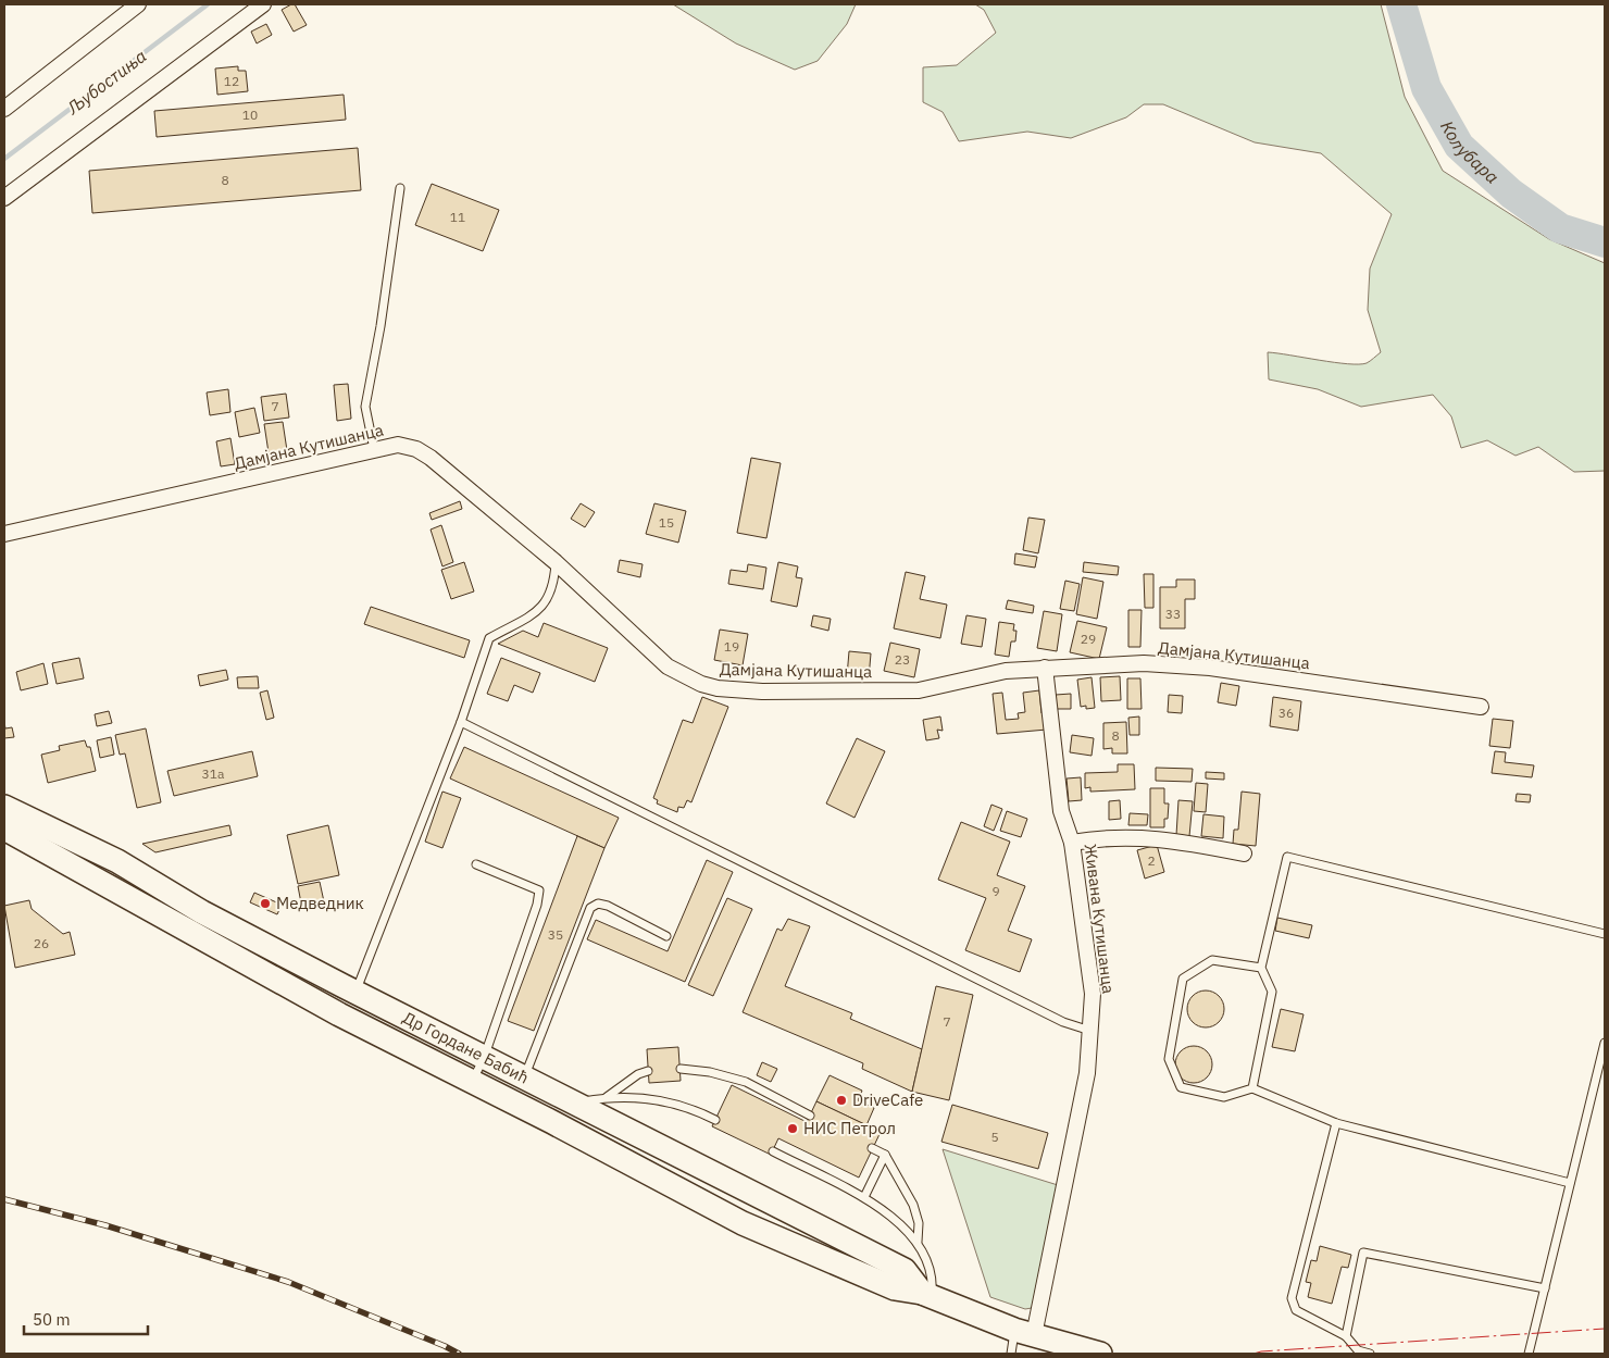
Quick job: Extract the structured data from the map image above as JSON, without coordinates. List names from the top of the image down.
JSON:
{
  "streets": {
    "main road": ["Др Гордане Бабић"],
    "street": ["Дамјана Кутишанца", "Живана Кутишанца"]
  },
  "crossings": [
    ["Дамјана Кутишанца", "Живана Кутишанца"],
    ["Живана Кутишанца", "Др Гордане Бабић"]
  ],
  "water": ["Љубостиња", "Колубара"],
  "places": ["Медведник", "DriveCafe", "НИС Петрол"],
  "house_numbers": [
    "12",
    "10",
    "8",
    "11",
    "7",
    "15",
    "33",
    "29",
    "19",
    "23",
    "36",
    "8",
    "31a",
    "2",
    "9",
    "35",
    "26",
    "7",
    "5"
  ],
  "scale_bar": "50 m"
}
